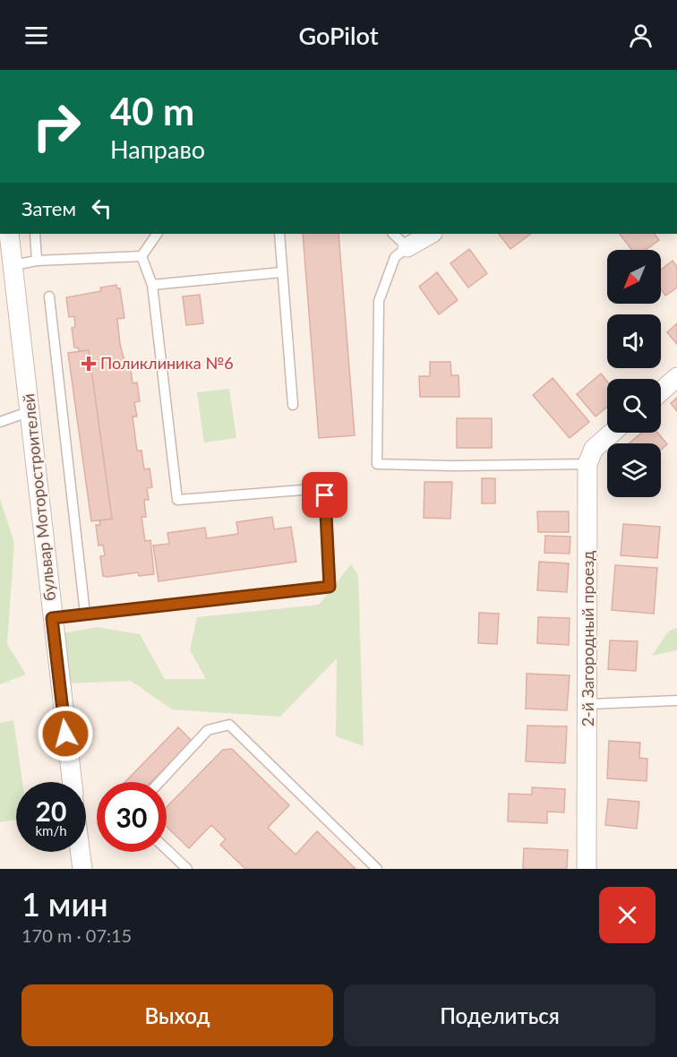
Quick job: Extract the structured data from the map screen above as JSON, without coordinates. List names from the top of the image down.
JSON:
{
  "streets": {
    "street": ["бульвар Моторостроителей", "2-й Загородный проезд"]
  },
  "places": {
    "health": ["Поликлиника №6"]
  },
  "north": "bottom left",
  "page": {
    "header": "GoPilot",
    "turn": ["40 m", "Направо"],
    "then": "Затем",
    "speed": "20 km/h",
    "limit": "30",
    "heading": ["1 мин", "170 m · 07:15"],
    "buttons": ["Выход", "Поделиться"]
  }
}
